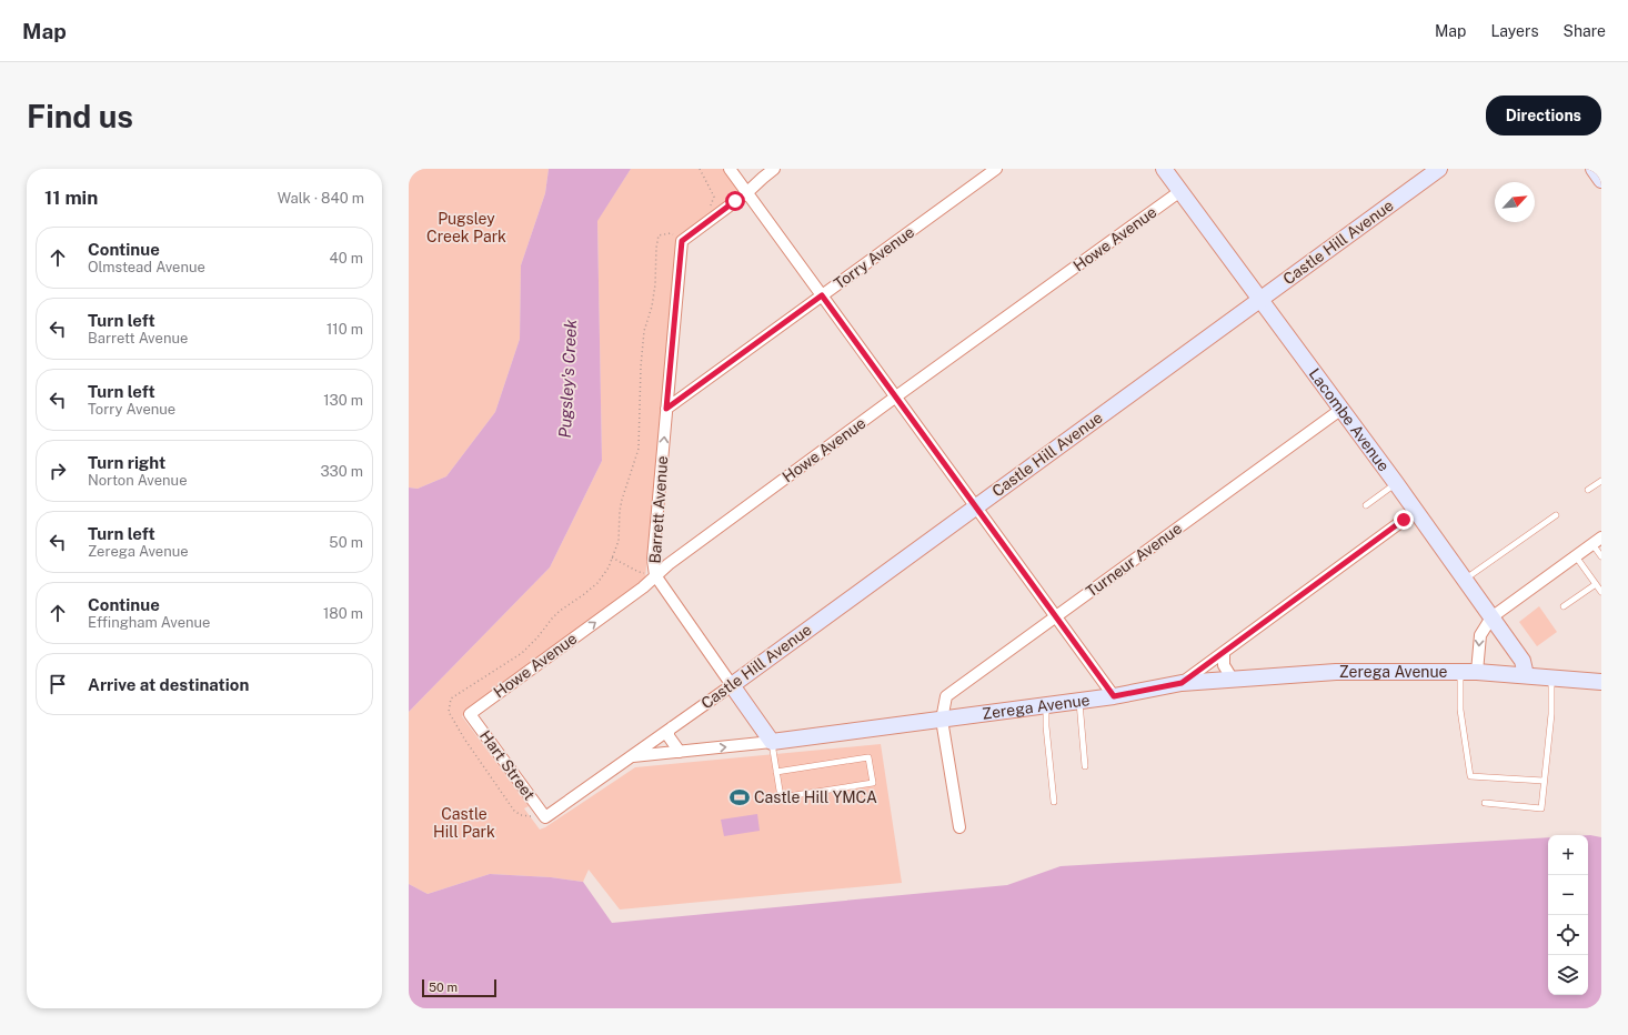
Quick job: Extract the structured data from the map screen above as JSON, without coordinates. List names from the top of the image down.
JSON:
{
  "streets": {
    "street": [
      "Howe Avenue",
      "Castle Hill Avenue",
      "Torry Avenue",
      "Lacombe Avenue",
      "Barrett Avenue",
      "Turneur Avenue",
      "Zerega Avenue",
      "Hart Street"
    ]
  },
  "crossings": [
    ["Howe Avenue", "Lacombe Avenue"],
    ["Howe Avenue", "Barrett Avenue"],
    ["Howe Avenue", "Hart Street"],
    ["Castle Hill Avenue", "Lacombe Avenue"],
    ["Castle Hill Avenue", "Barrett Avenue"],
    ["Castle Hill Avenue", "Zerega Avenue"],
    ["Castle Hill Avenue", "Hart Street"],
    ["Torry Avenue", "Barrett Avenue"],
    ["Lacombe Avenue", "Turneur Avenue"],
    ["Lacombe Avenue", "Zerega Avenue"],
    ["Barrett Avenue", "Zerega Avenue"],
    ["Turneur Avenue", "Zerega Avenue"]
  ],
  "water": ["Pugsley's Creek"],
  "parks": ["Pugsley Creek Park", "Castle Hill Park"],
  "places": {
    "sports": ["Castle Hill YMCA"]
  },
  "scale_bar": "50 m",
  "north": "top right",
  "page": {
    "header": "Map",
    "nav": ["Map", "Layers", "Share"],
    "buttons": "Directions",
    "title": "Find us",
    "heading": ["11 min", "Walk · 840 m"],
    "list": [
      ["Continue", "Olmstead Avenue", "40 m"],
      ["Turn left", "Barrett Avenue", "110 m"],
      ["Turn left", "Torry Avenue", "130 m"],
      ["Turn right", "Norton Avenue", "330 m"],
      ["Turn left", "Zerega Avenue", "50 m"],
      ["Continue", "Effingham Avenue", "180 m"],
      "Arrive at destination"
    ],
    "map_buttons": ["+", "−"],
    "scale": "50 m"
  }
}
